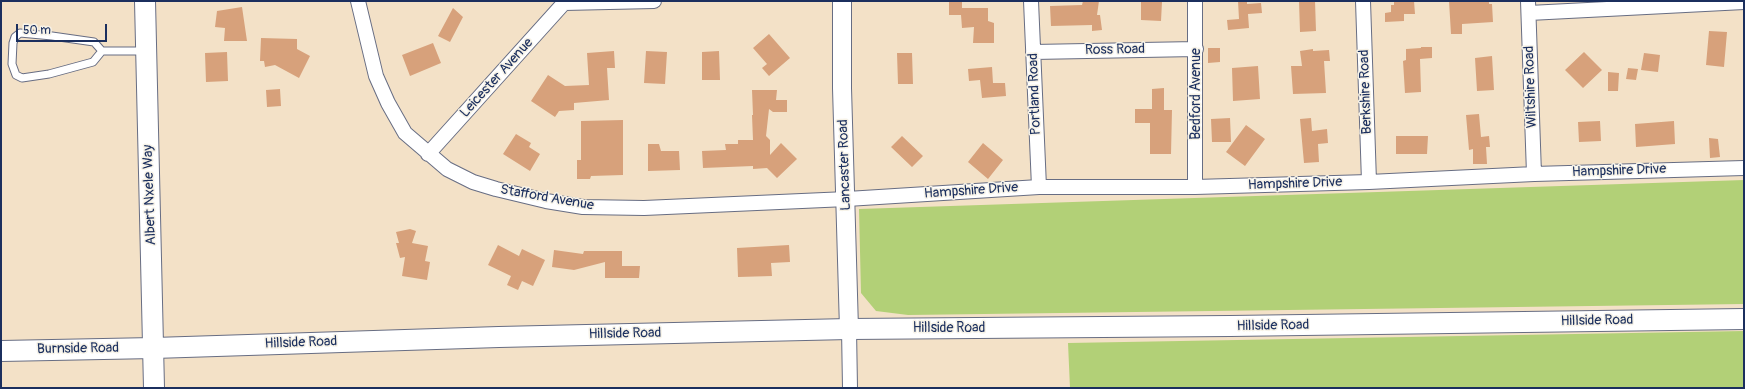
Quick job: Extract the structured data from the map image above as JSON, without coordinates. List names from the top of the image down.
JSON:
{
  "streets": {
    "main road": ["Albert Nxele Way", "Hillside Road", "Burnside Road"],
    "street": [
      "Ross Road",
      "Leicester Avenue",
      "Wiltshire Road",
      "Berkshire Road",
      "Portland Road",
      "Bedford Avenue",
      "Lancaster Road",
      "Hampshire Drive",
      "Stafford Avenue"
    ]
  },
  "crossings": [
    ["Ross Road", "Portland Road"],
    ["Ross Road", "Bedford Avenue"],
    ["Leicester Avenue", "Stafford Avenue"],
    ["Wiltshire Road", "Hampshire Drive"],
    ["Berkshire Road", "Hampshire Drive"],
    ["Portland Road", "Hampshire Drive"],
    ["Bedford Avenue", "Hampshire Drive"],
    ["Lancaster Road", "Hampshire Drive"],
    ["Lancaster Road", "Stafford Avenue"],
    ["Lancaster Road", "Hillside Road"],
    ["Hampshire Drive", "Stafford Avenue"],
    ["Albert Nxele Way", "Hillside Road"],
    ["Albert Nxele Way", "Burnside Road"],
    ["Hillside Road", "Burnside Road"]
  ],
  "scale_bar": "50 m"
}
